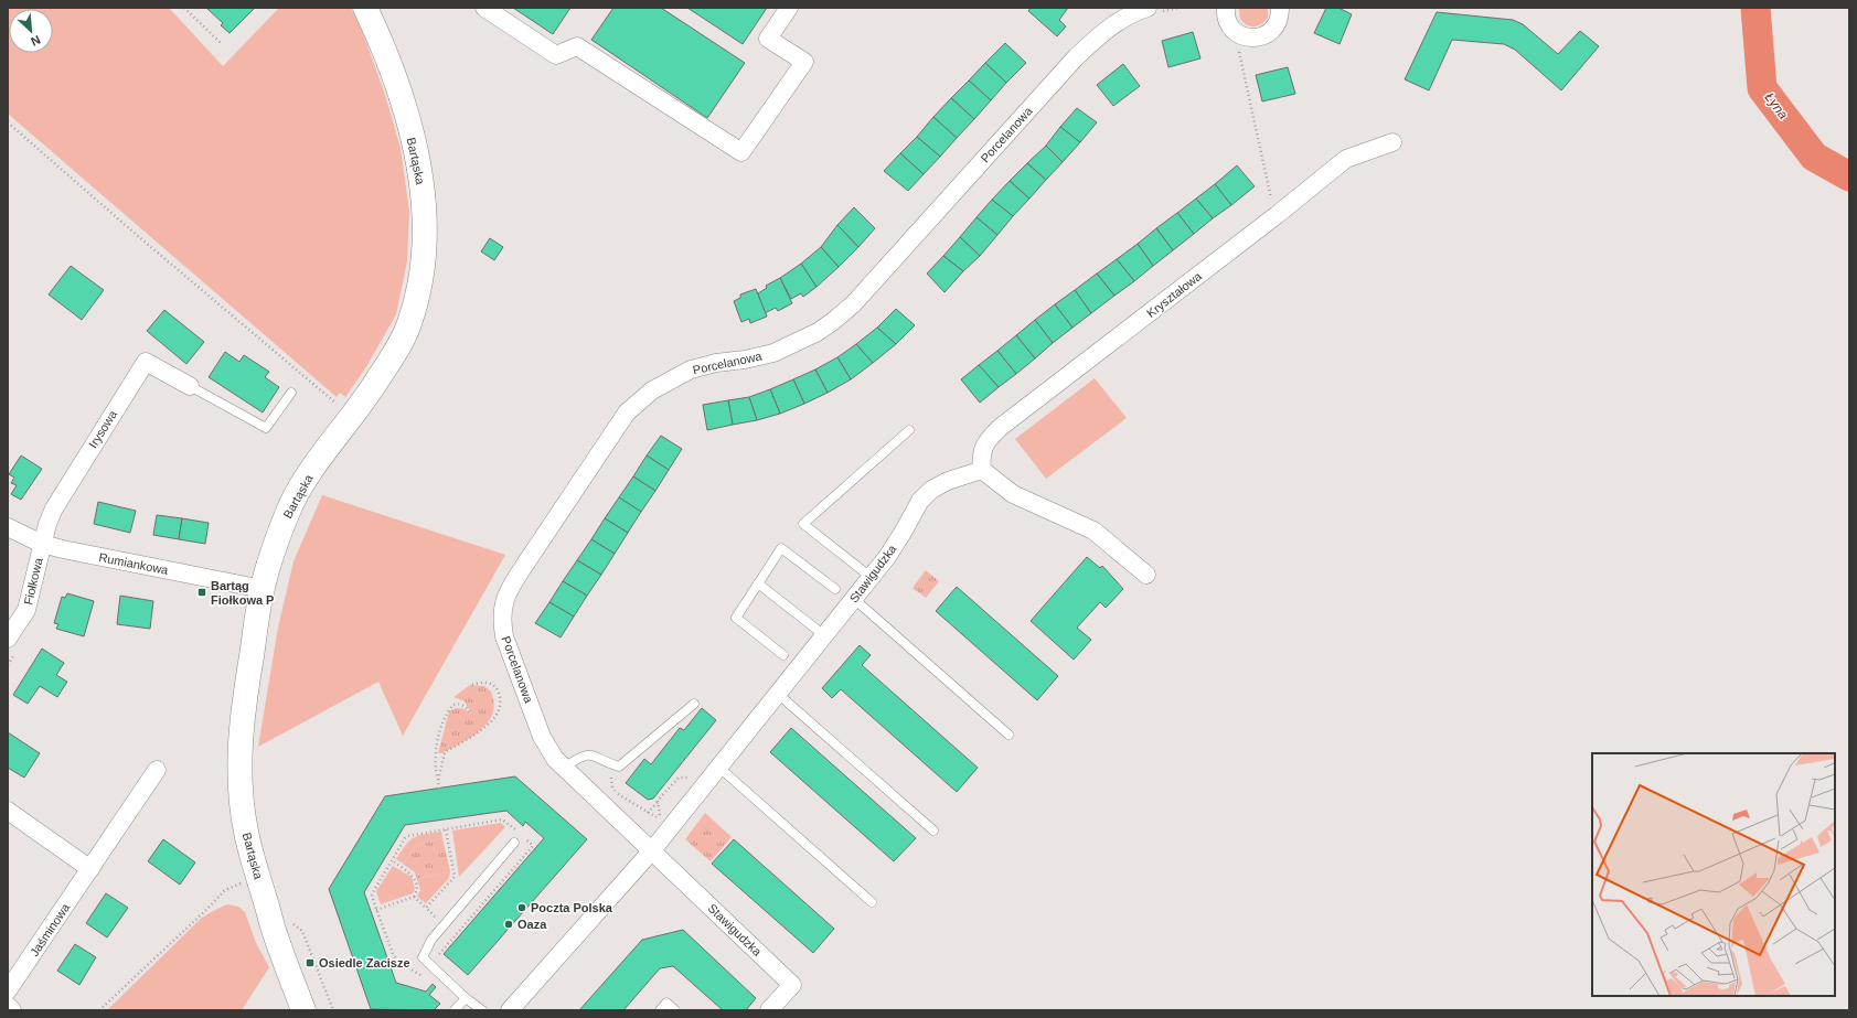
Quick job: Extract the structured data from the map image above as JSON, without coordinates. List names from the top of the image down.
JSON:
{
  "streets": {
    "street": [
      "Porcelanowa",
      "Bartąska",
      "Kryształowa",
      "Irysowa",
      "Rumiankowa",
      "Stawigudzka",
      "Fiołkowa",
      "Jaśminowa"
    ]
  },
  "crossings": [
    ["Porcelanowa", "Stawigudzka"],
    ["Bartąska", "Rumiankowa"],
    ["Kryształowa", "Stawigudzka"],
    ["Irysowa", "Rumiankowa"],
    ["Irysowa", "Fiołkowa"],
    ["Rumiankowa", "Fiołkowa"]
  ],
  "water": ["Łyna"],
  "places": {
    "transit": ["Bartąg Fiołkowa P", "Osiedle Zacisze"],
    "other": ["Poczta Polska", "Oaza"]
  },
  "north": "bottom right"
}
